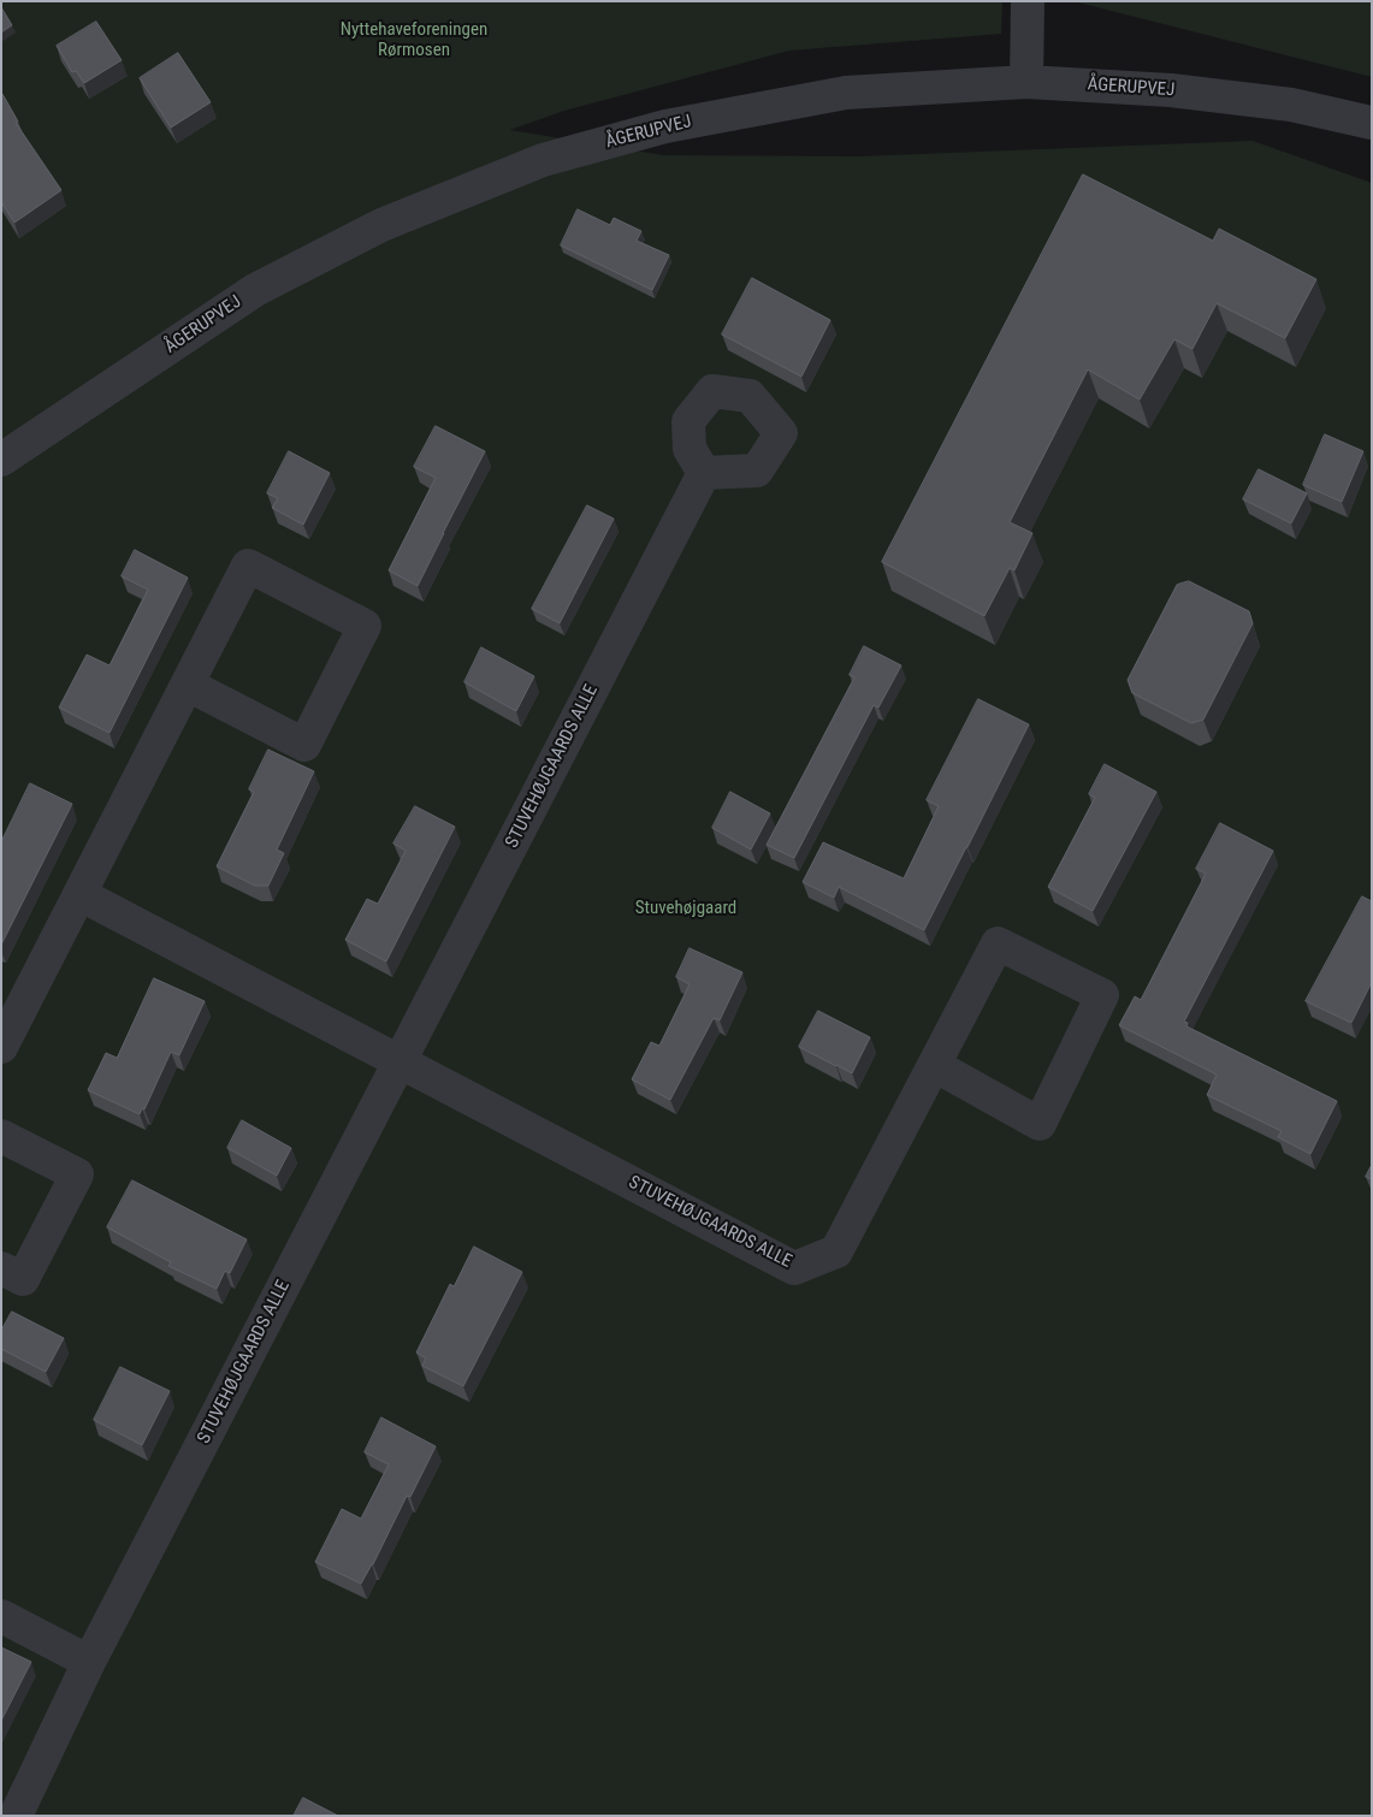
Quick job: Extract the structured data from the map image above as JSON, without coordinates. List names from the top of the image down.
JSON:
{
  "streets": {
    "street": ["ÅGERUPVEJ", "STUVEHØJGAARDS ALLE"]
  },
  "parks": ["Nyttehaveforeningen Rørmosen", "Stuvehøjgaard"]
}
